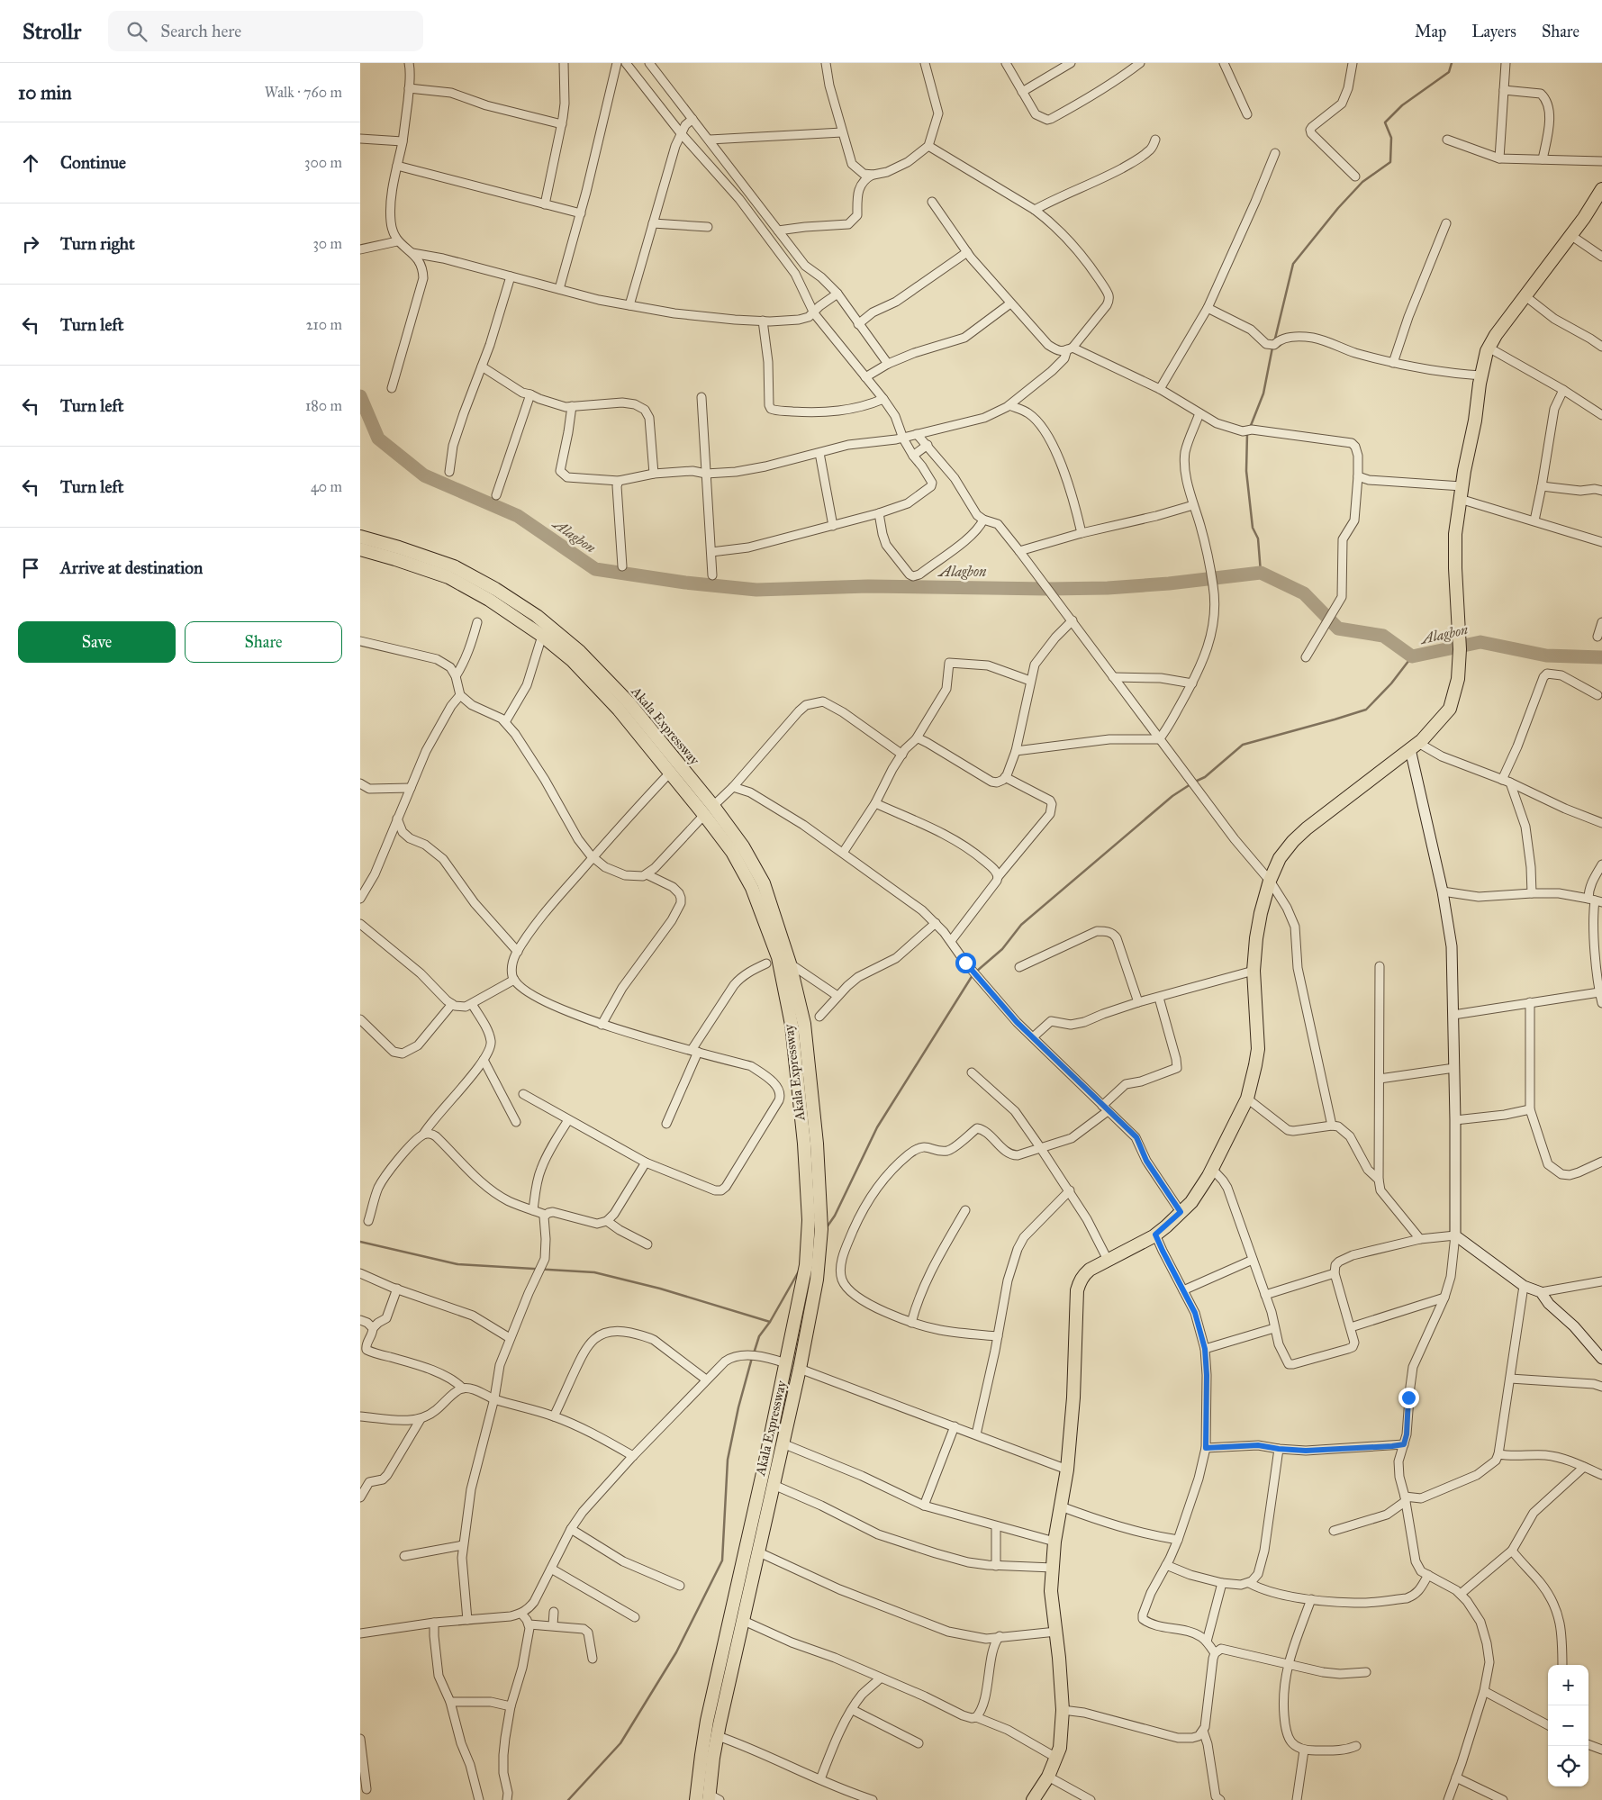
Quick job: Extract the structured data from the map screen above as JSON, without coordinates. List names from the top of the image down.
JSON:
{
  "streets": {
    "main road": ["Akala Expressway"]
  },
  "water": ["Alagbon"],
  "page": {
    "header": "Strollr",
    "search": "Search here",
    "nav": ["Map", "Layers", "Share"],
    "heading": ["10 min", "Walk · 760 m"],
    "list": [
      ["Continue", "300 m"],
      ["Turn right", "30 m"],
      ["Turn left", "210 m"],
      ["Turn left", "180 m"],
      ["Turn left", "40 m"],
      "Arrive at destination"
    ],
    "buttons": ["Save", "Share"],
    "map_buttons": ["+", "−"]
  }
}
